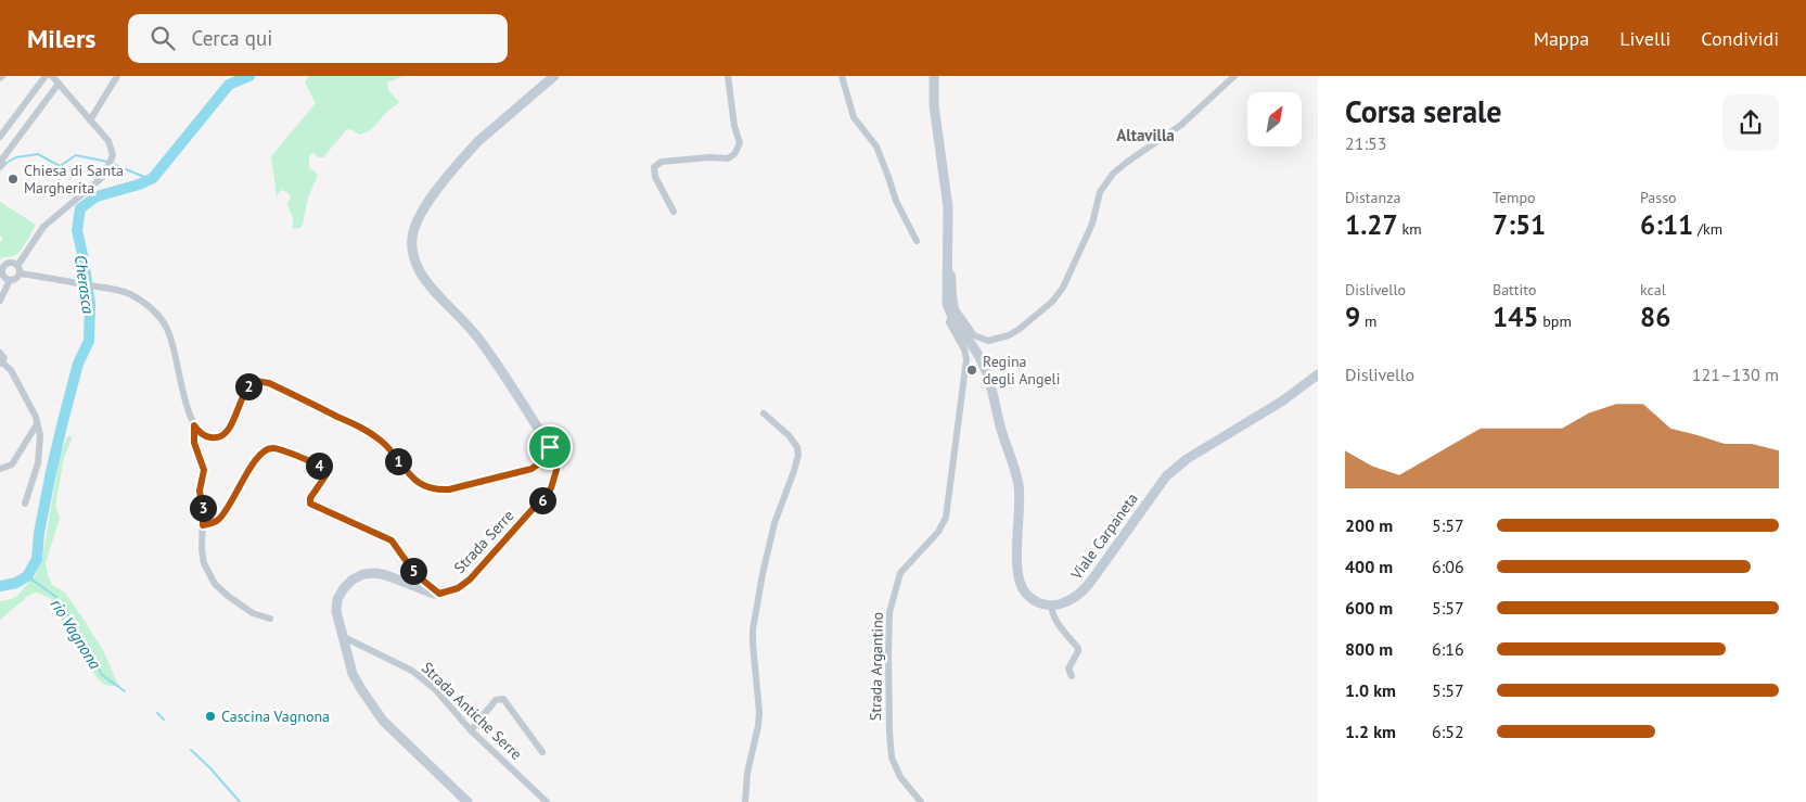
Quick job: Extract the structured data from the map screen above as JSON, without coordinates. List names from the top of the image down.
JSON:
{
  "streets": {
    "main road": ["Viale Carpaneta", "Strada Serre"],
    "street": ["Strada Argantino", "Strada Antiche Serre"]
  },
  "districts": ["Altavilla"],
  "water": ["Cherasca", "rio Vagnona"],
  "places": ["Chiesa di Santa Margherita", "Regina degli Angeli", "Cascina Vagnona"],
  "north": "top right",
  "page": {
    "header": "Milers",
    "search": "Cerca qui",
    "nav": ["Mappa", "Livelli", "Condividi"],
    "heading": ["Corsa serale", "21:53"],
    "stats": [
      ["Distanza", "1.27 km"],
      ["Tempo", "7:51"],
      ["Passo", "6:11 /km"],
      ["Dislivello", "9 m"],
      ["Battito", "145 bpm"],
      ["kcal", "86"]
    ],
    "chart": ["Dislivello", "121–130 m"],
    "pins": [
      "2",
      "1",
      "4",
      "6",
      "3",
      "5"
    ],
    "list": [
      {
        "name": "200 m",
        "note": "5:57"
      },
      {
        "name": "400 m",
        "note": "6:06"
      },
      {
        "name": "600 m",
        "note": "5:57"
      },
      {
        "name": "800 m",
        "note": "6:16"
      },
      {
        "name": "1.0 km",
        "note": "5:57"
      },
      {
        "name": "1.2 km",
        "note": "6:52"
      }
    ]
  }
}
